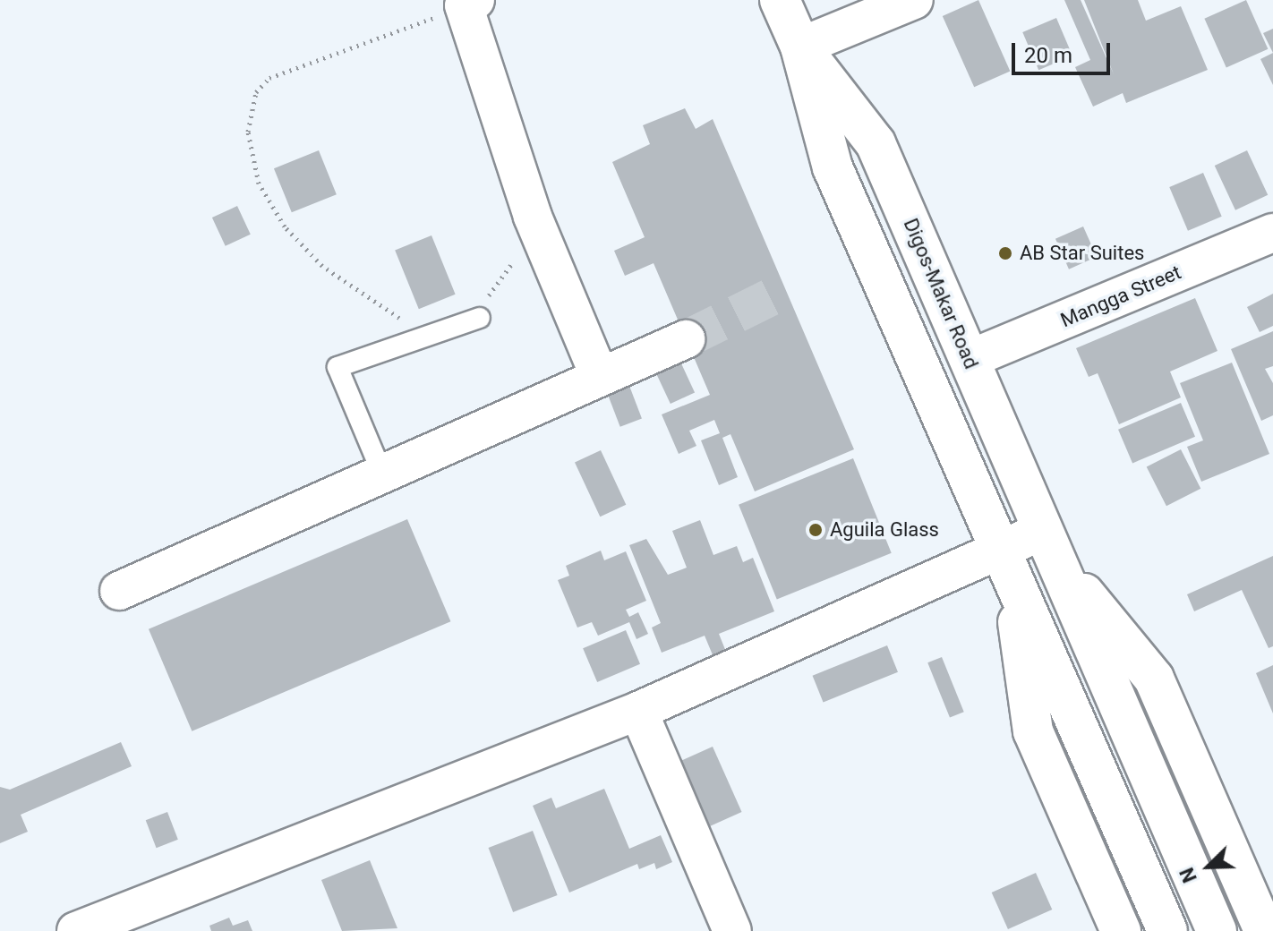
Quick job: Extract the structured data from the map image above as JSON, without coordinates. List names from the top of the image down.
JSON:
{
  "streets": {
    "main road": ["Digos-Makar Road"],
    "street": ["Mangga Street"]
  },
  "crossings": [
    ["Digos-Makar Road", "Mangga Street"]
  ],
  "places": ["AB Star Suites", "Aguila Glass"],
  "scale_bar": "20 m",
  "north": "bottom left"
}
